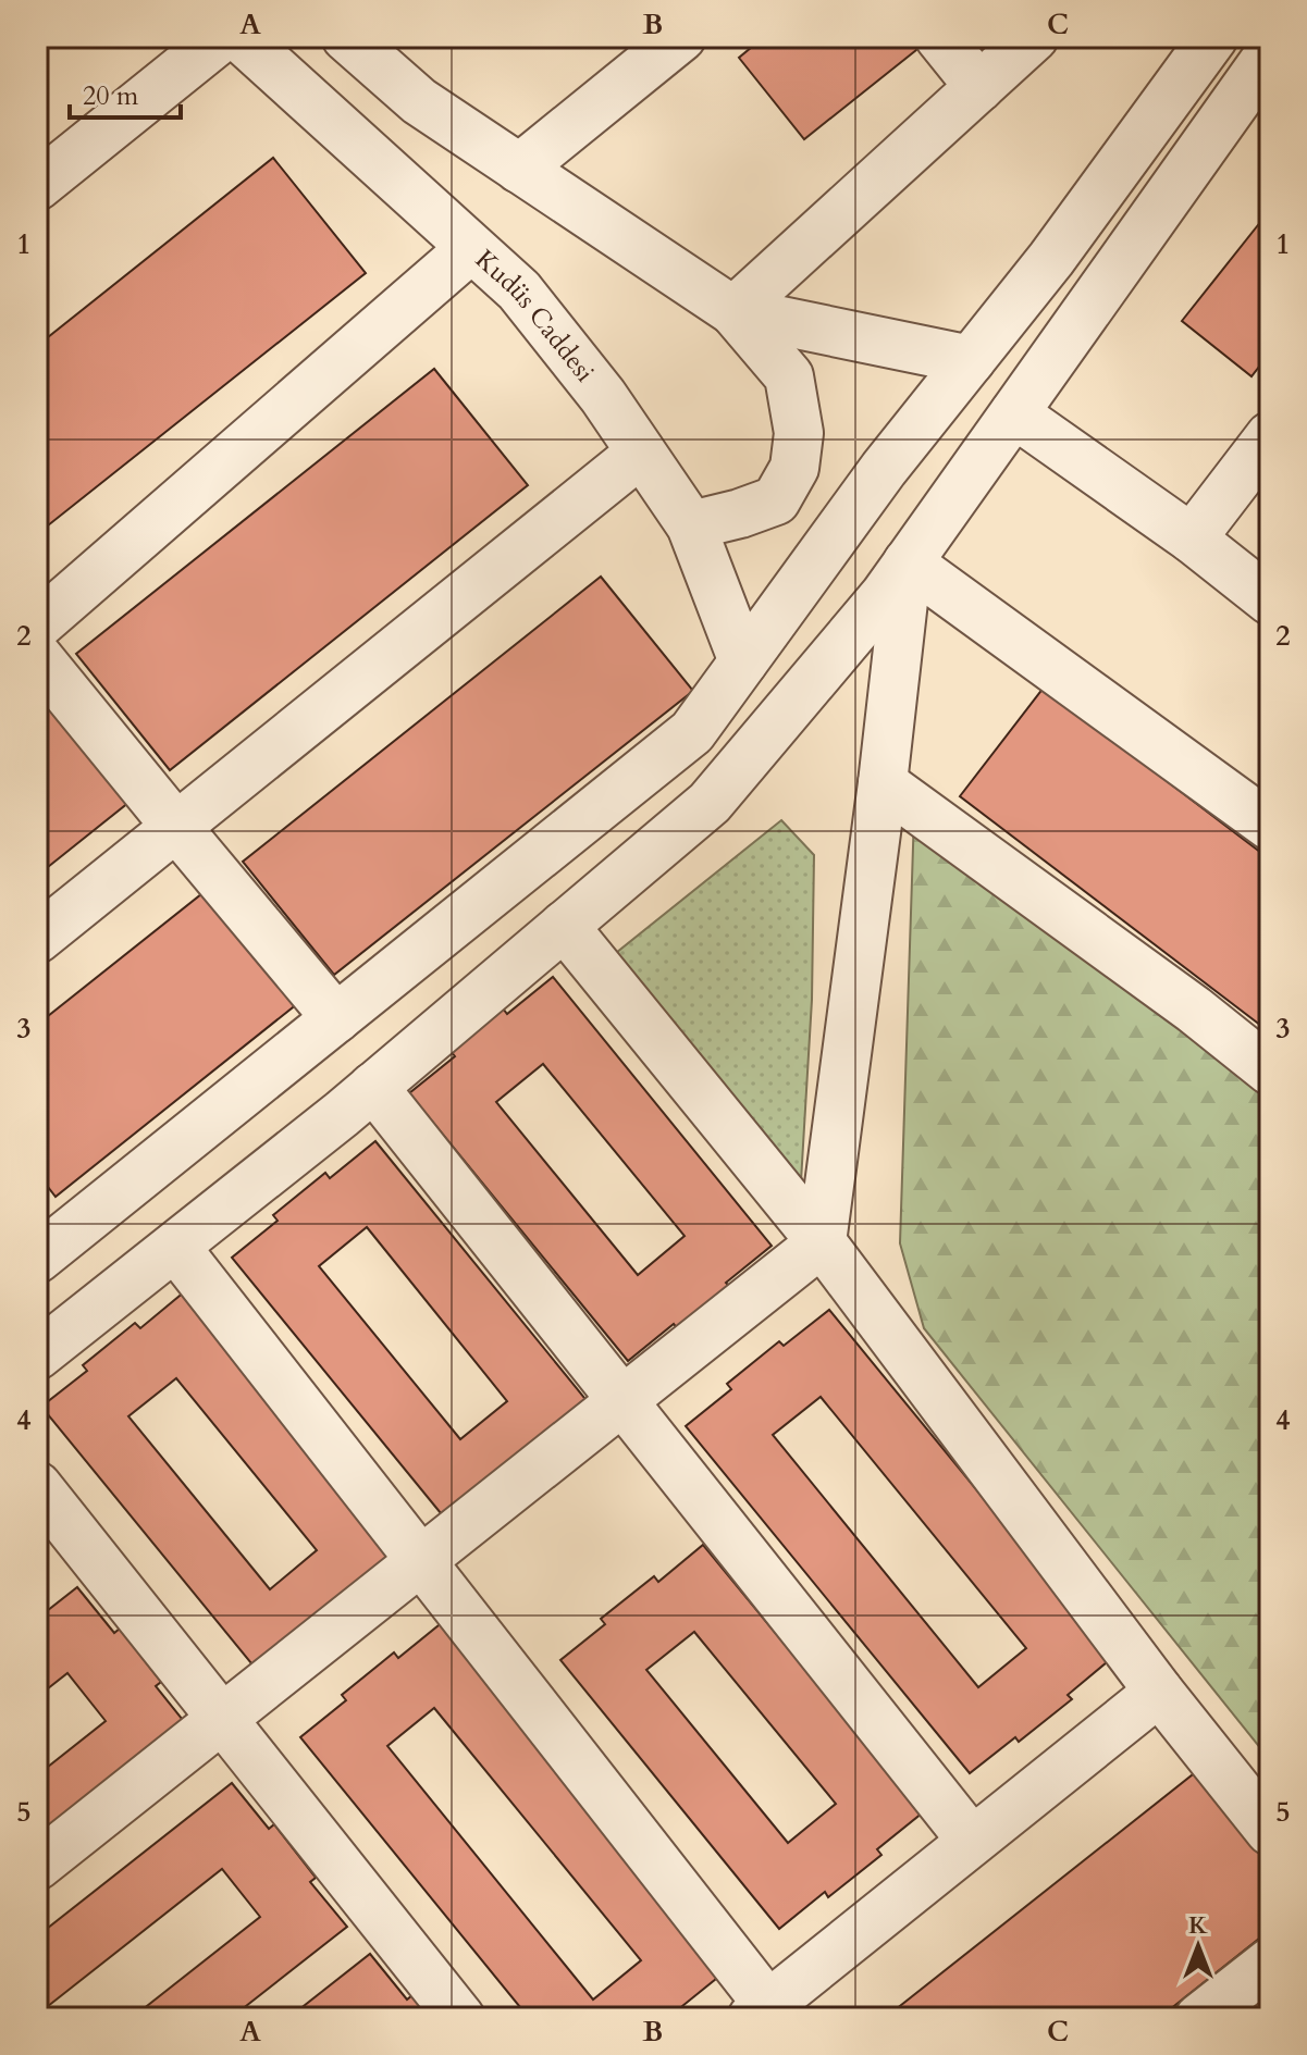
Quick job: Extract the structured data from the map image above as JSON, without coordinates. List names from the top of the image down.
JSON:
{
  "streets": {
    "street": ["Kudüs Caddesi"]
  },
  "scale_bar": "20 m",
  "north": "top",
  "grid": {
    "columns": ["A", "B", "C"],
    "rows": [
      "1",
      "2",
      "3",
      "4",
      "5"
    ]
  }
}
